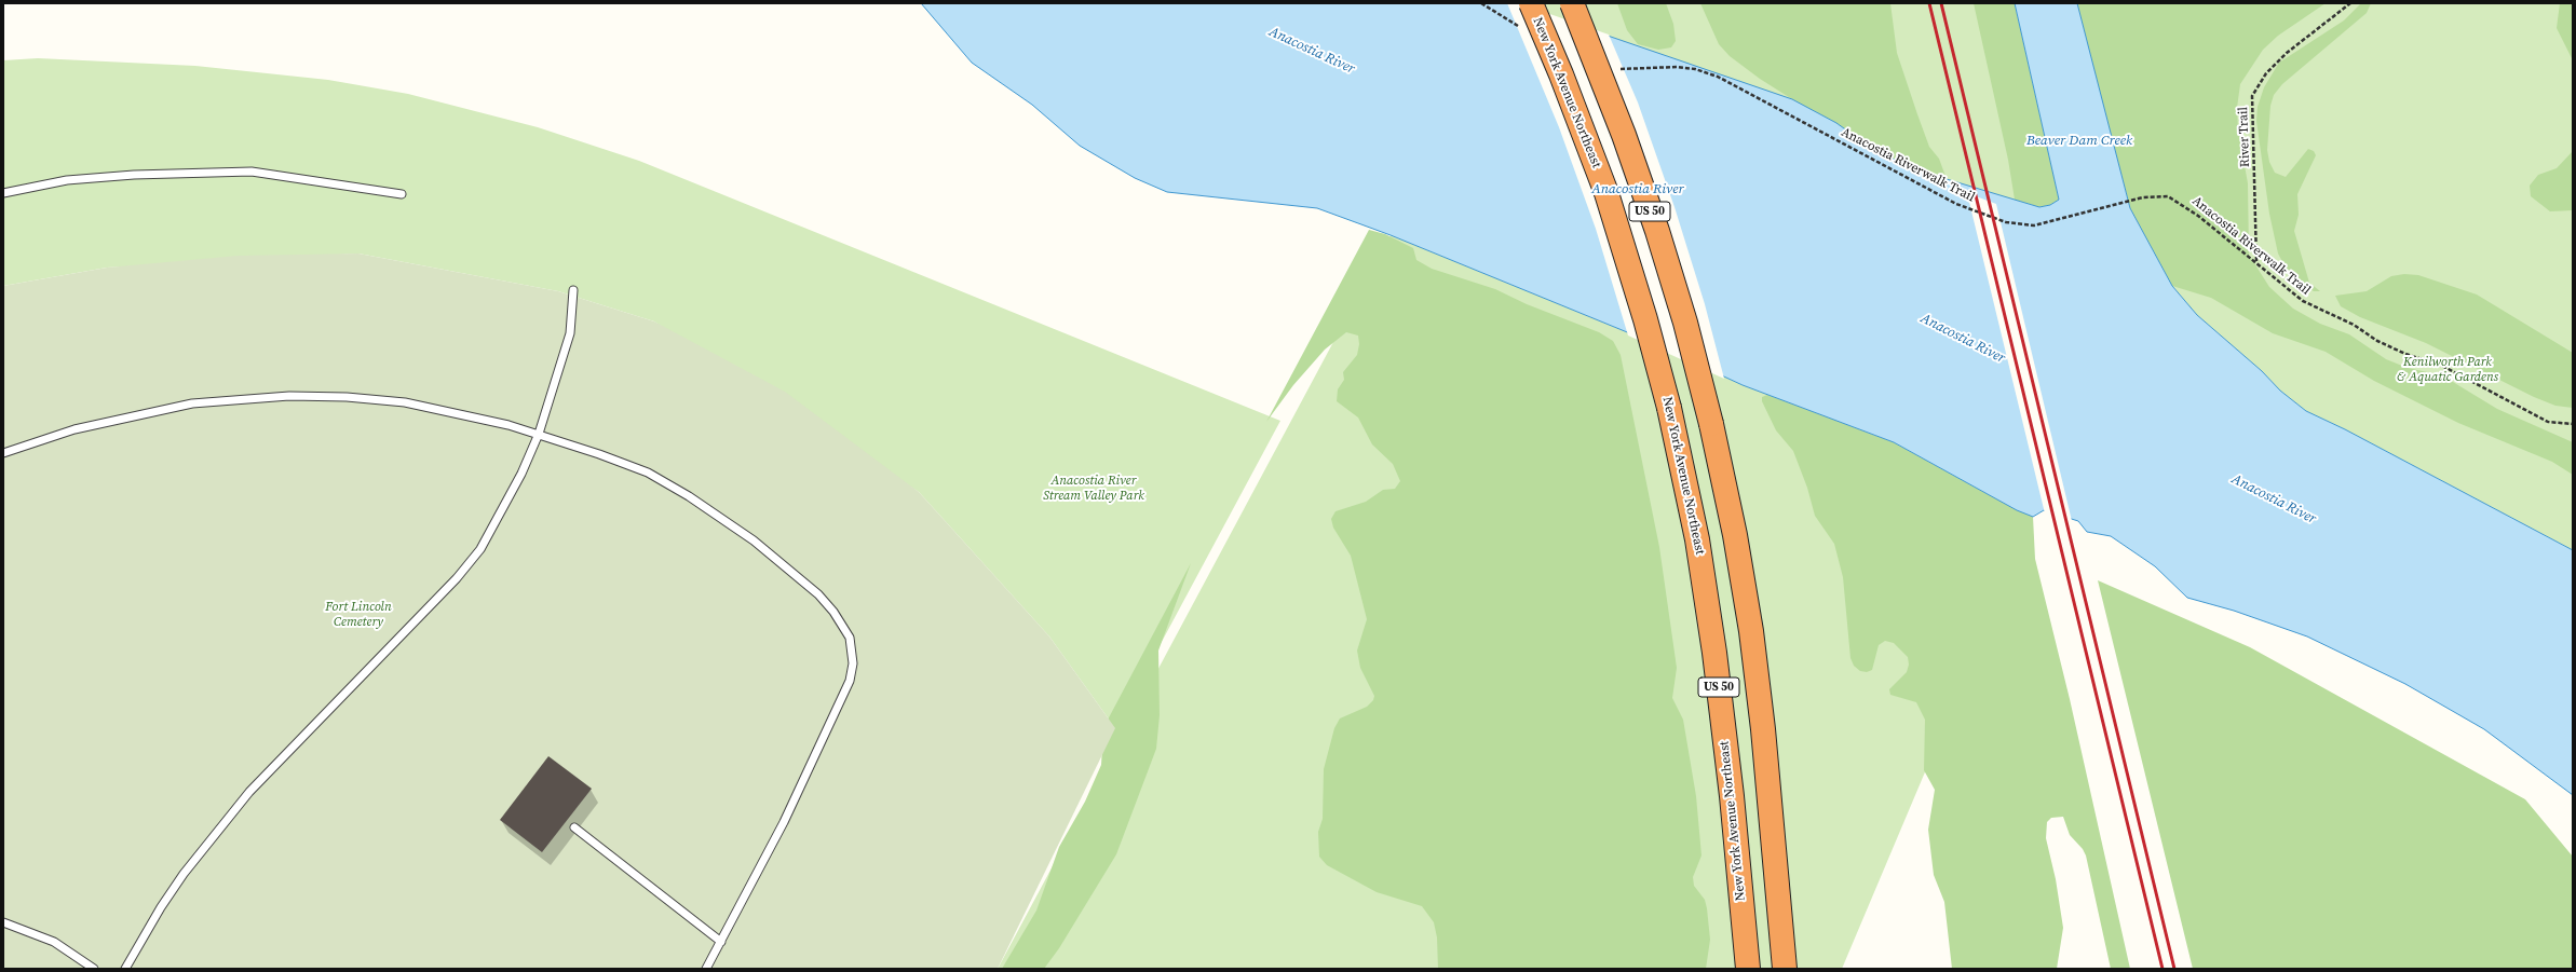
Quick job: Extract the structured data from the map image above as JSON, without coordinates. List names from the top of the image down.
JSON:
{
  "streets": {
    "highway": ["New York Avenue Northeast", "US 50"],
    "path": ["River Trail", "Anacostia Riverwalk Trail"]
  },
  "crossings": [
    ["River Trail", "Anacostia Riverwalk Trail"]
  ],
  "water": ["Anacostia River", "Beaver Dam Creek"],
  "parks": ["Kenilworth Park & Aquatic Gardens", "Anacostia River Stream Valley Park", "Fort Lincoln Cemetery"]
}
